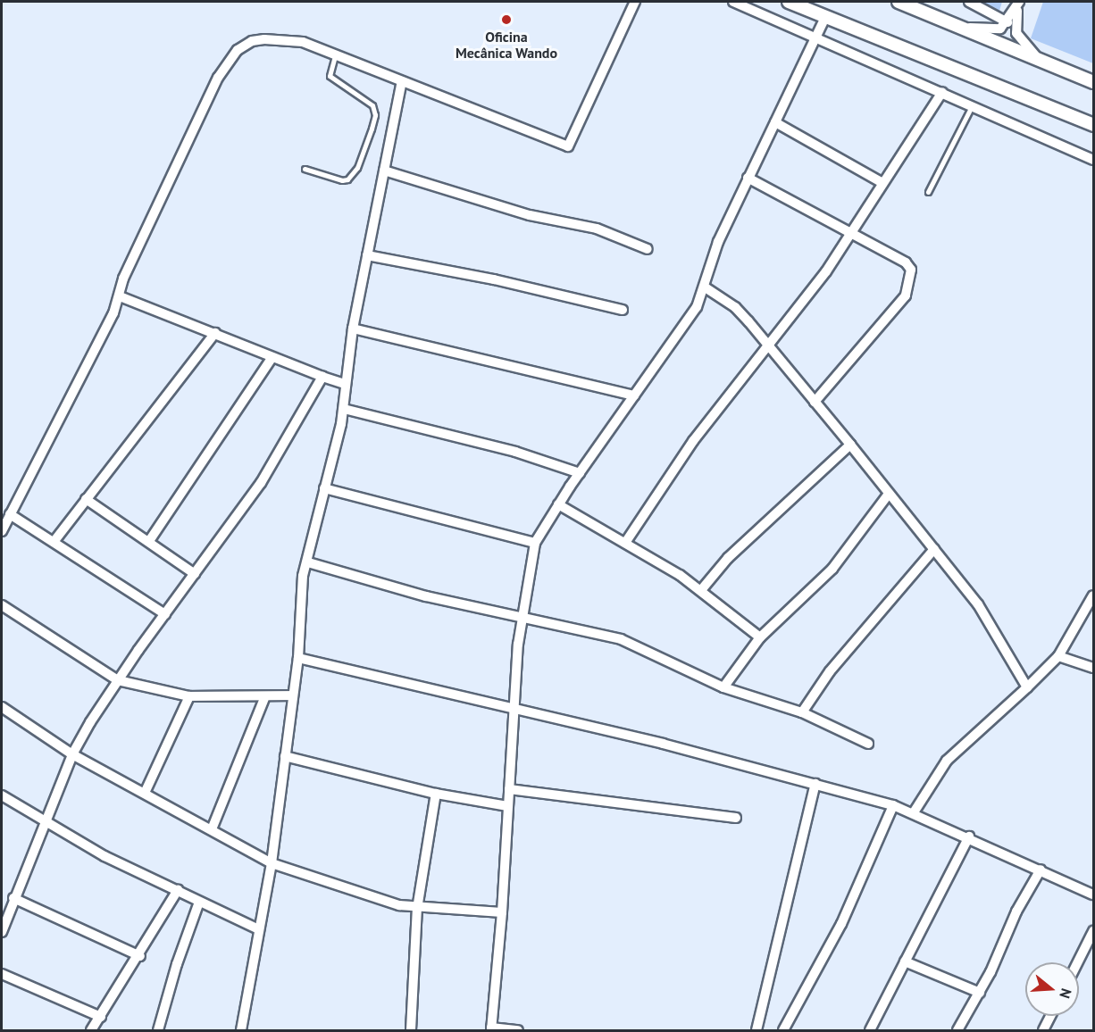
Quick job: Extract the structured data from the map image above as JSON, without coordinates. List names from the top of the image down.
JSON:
{
  "places": ["Oficina Mecânica Wando"],
  "north": "right"
}
